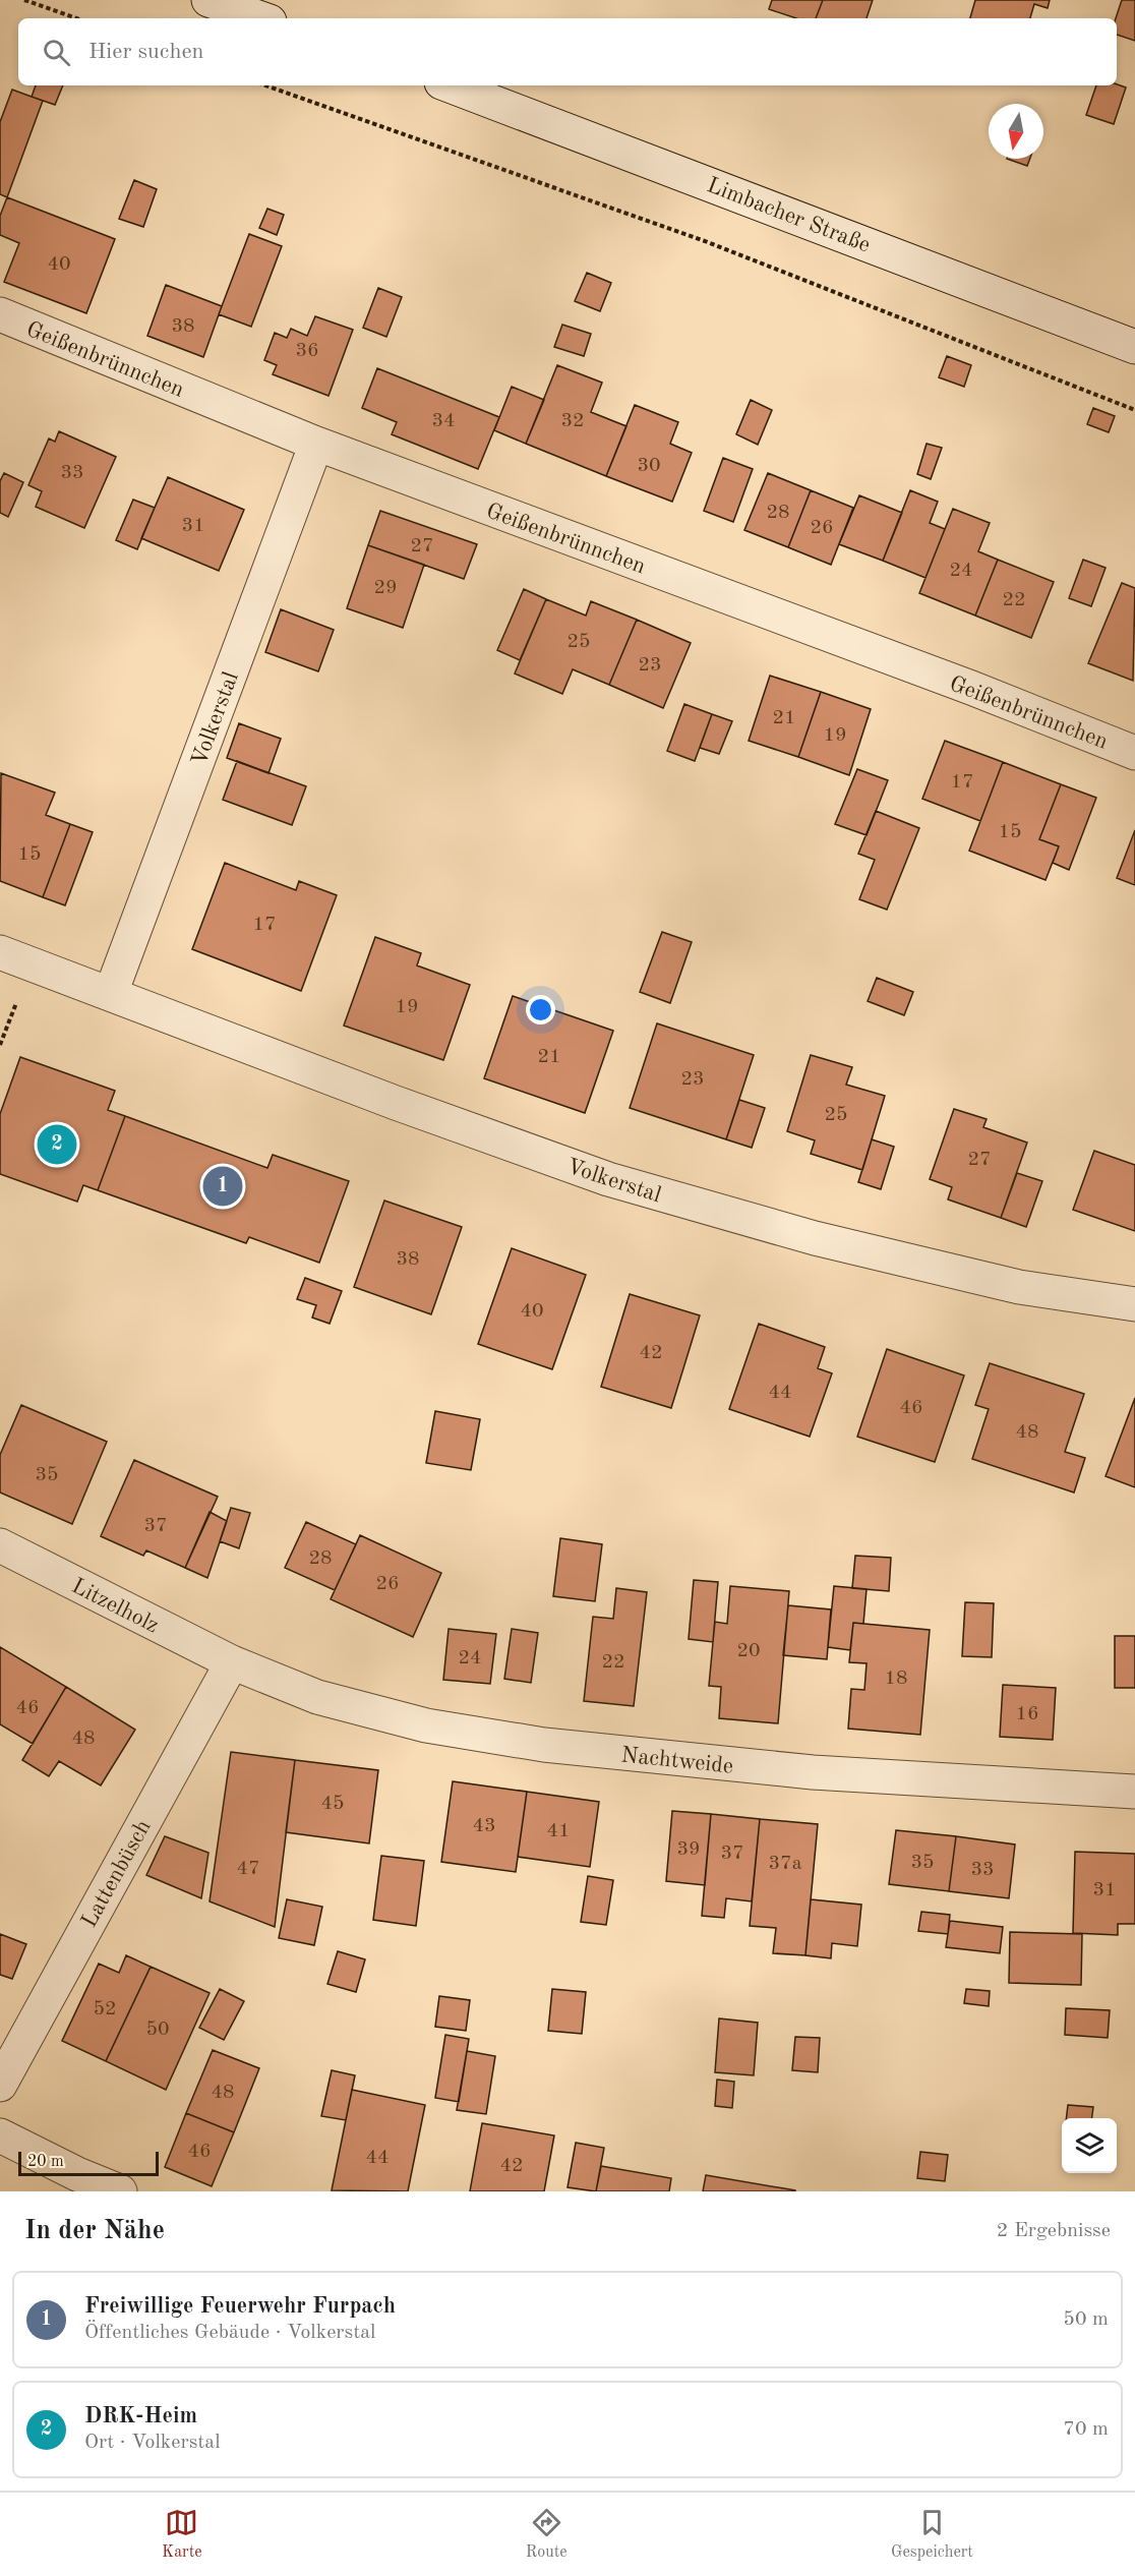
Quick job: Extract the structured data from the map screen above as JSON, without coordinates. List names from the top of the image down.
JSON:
{
  "streets": {
    "street": [
      "Limbacher Straße",
      "Geißenbrünnchen",
      "Volkerstal",
      "Litzelholz",
      "Nachtweide",
      "Lattenbüsch"
    ]
  },
  "crossings": [
    ["Geißenbrünnchen", "Volkerstal"],
    ["Litzelholz", "Nachtweide"],
    ["Litzelholz", "Lattenbüsch"],
    ["Nachtweide", "Lattenbüsch"]
  ],
  "house_numbers": [
    "40",
    "38",
    "36",
    "34",
    "32",
    "30",
    "33",
    "28",
    "31",
    "26",
    "27",
    "24",
    "29",
    "22",
    "25",
    "23",
    "21",
    "19",
    "17",
    "15",
    "15",
    "17",
    "19",
    "21",
    "23",
    "25",
    "27",
    "38",
    "40",
    "42",
    "44",
    "46",
    "48",
    "35",
    "37",
    "28",
    "26",
    "20",
    "24",
    "22",
    "18",
    "46",
    "16",
    "48",
    "45",
    "43",
    "41",
    "39",
    "37",
    "35",
    "37a",
    "47",
    "33",
    "31",
    "52",
    "50",
    "48",
    "46",
    "44",
    "42"
  ],
  "scale_bar": "20 m",
  "north": "bottom",
  "page": {
    "search": "Hier suchen",
    "pins": ["2", "1"],
    "scale": "20 m",
    "heading": ["In der Nähe", "2 Ergebnisse"],
    "list": [
      {
        "mark": "1",
        "name": "Freiwillige Feuerwehr Furpach",
        "note": "Öffentliches Gebäude · Volkerstal",
        "value": "50 m"
      },
      {
        "mark": "2",
        "name": "DRK-Heim",
        "note": "Ort · Volkerstal",
        "value": "70 m"
      }
    ],
    "nav": ["Karte", "Route", "Gespeichert"]
  }
}
